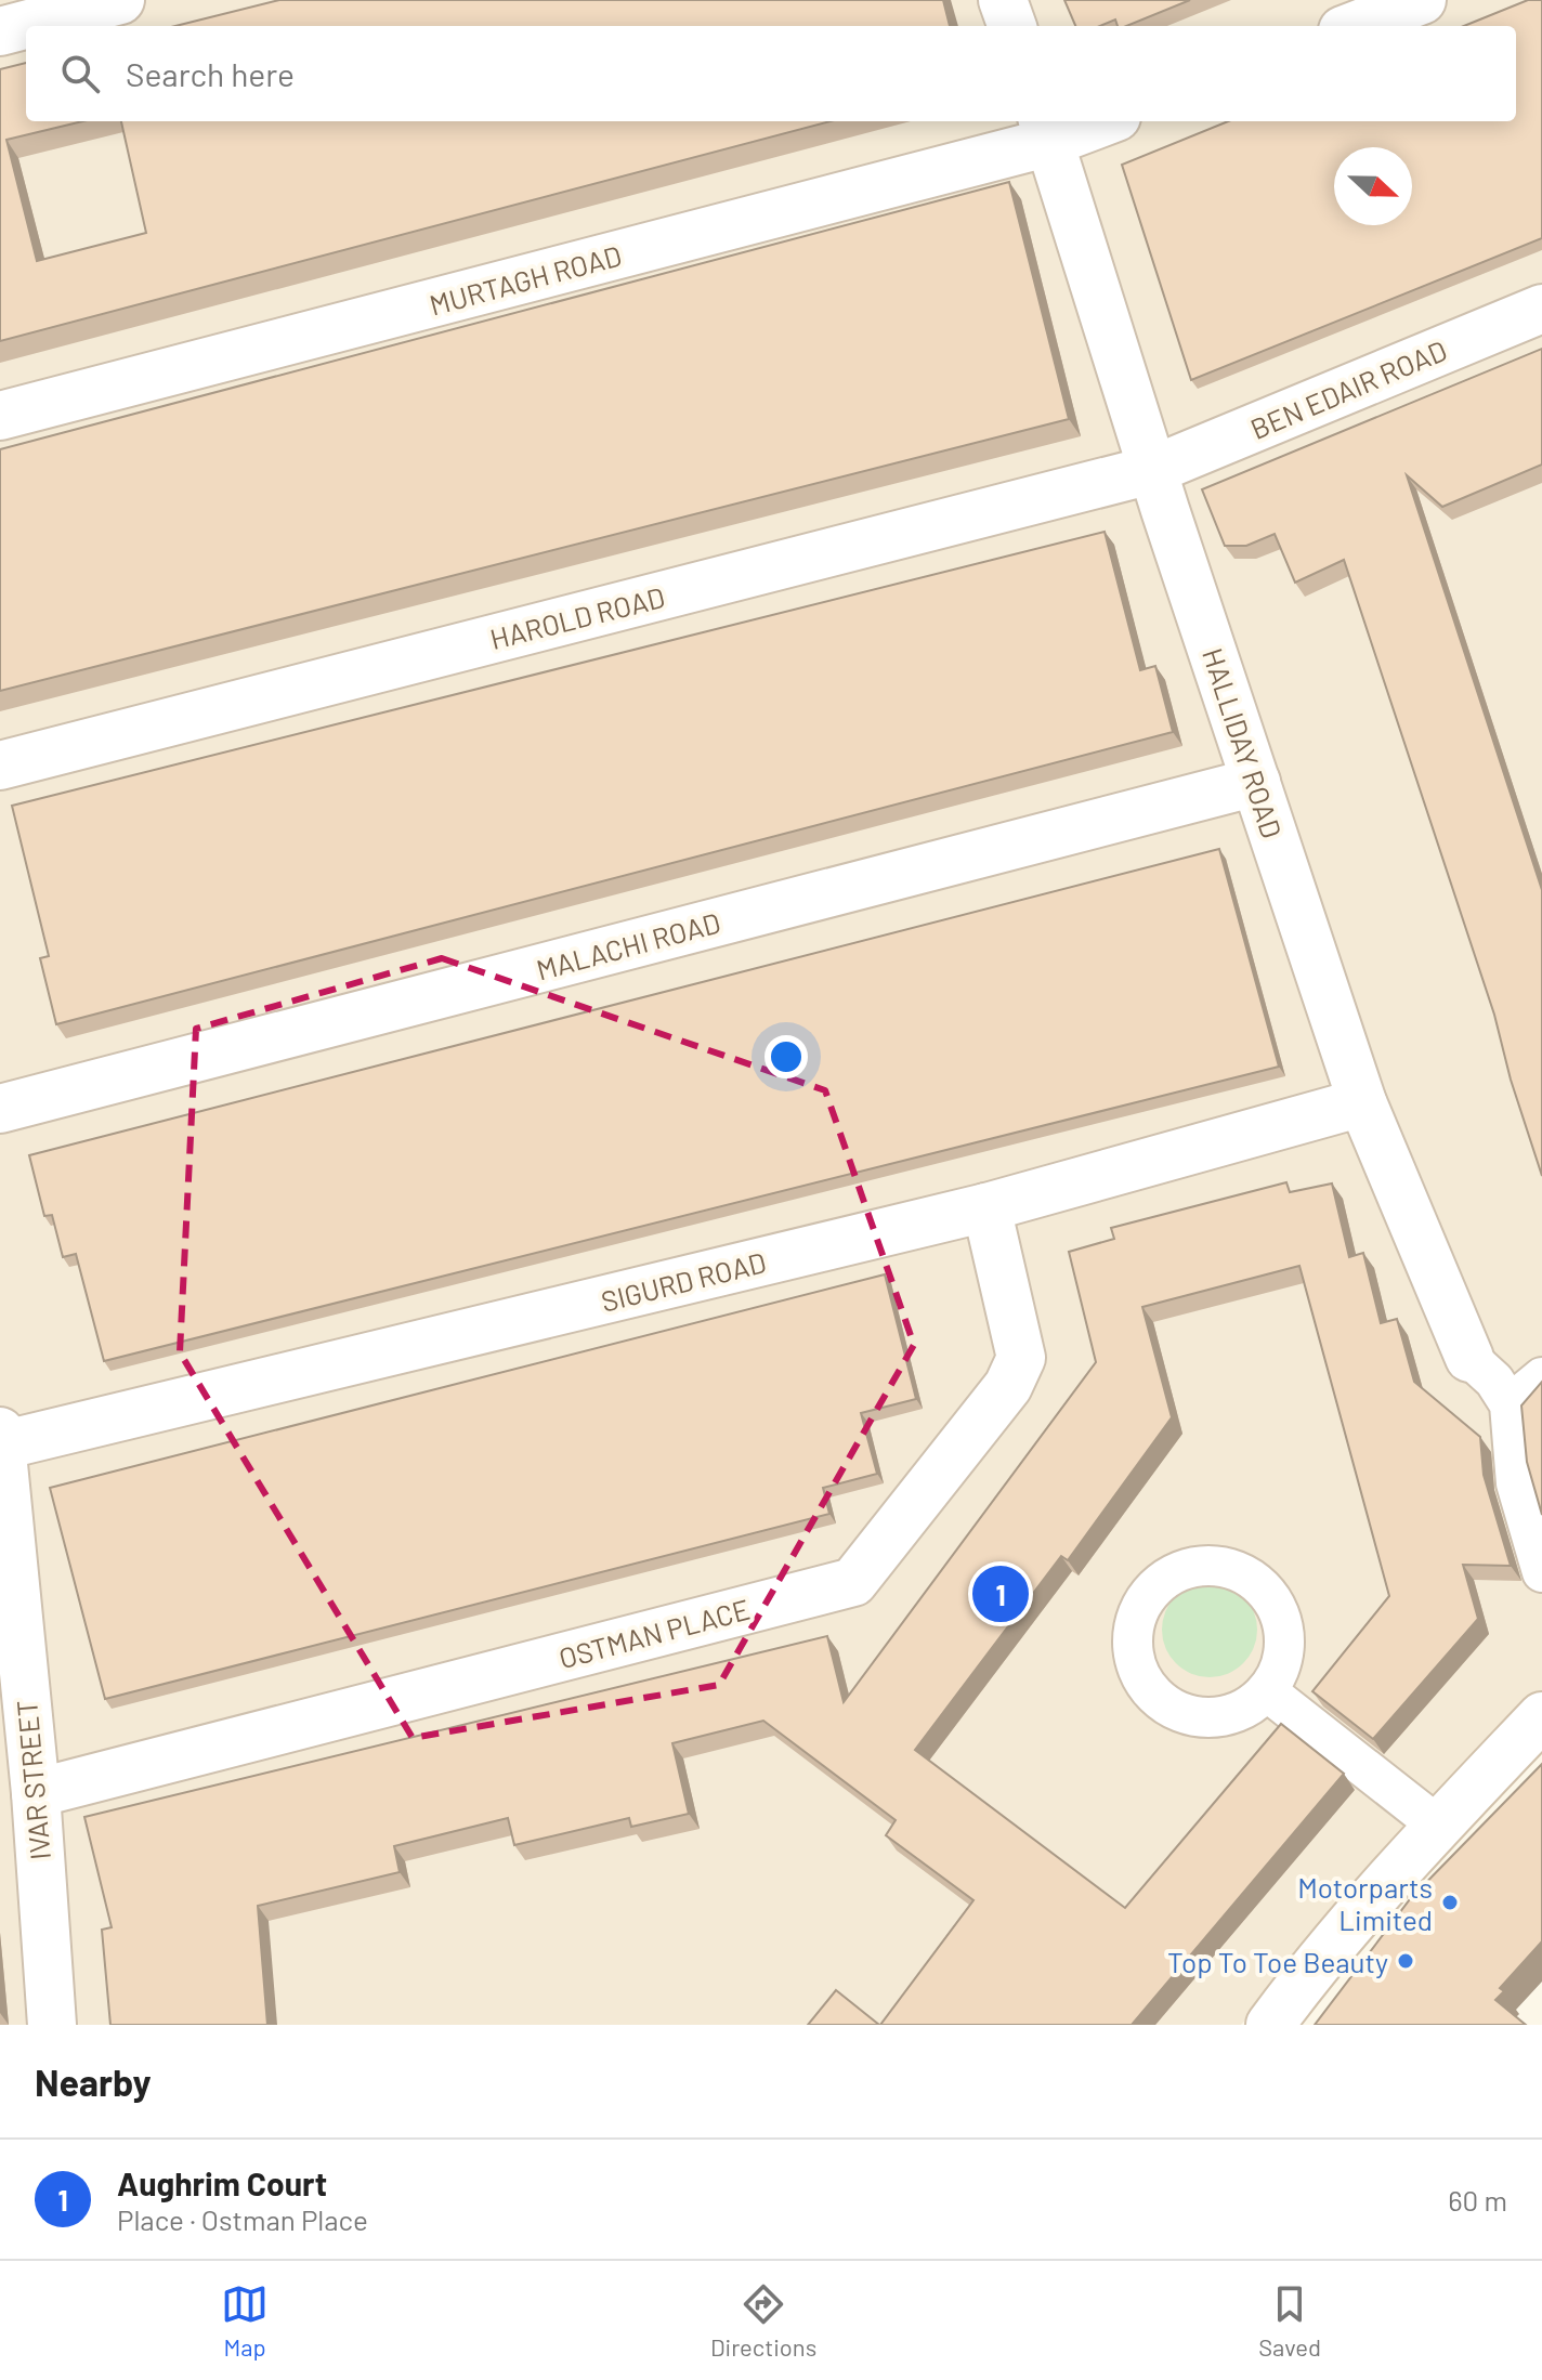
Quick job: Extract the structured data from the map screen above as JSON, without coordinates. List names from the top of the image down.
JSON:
{
  "streets": {
    "street": [
      "MURTAGH ROAD",
      "BEN EDAIR ROAD",
      "HAROLD ROAD",
      "HALLIDAY ROAD",
      "MALACHI ROAD",
      "SIGURD ROAD",
      "OSTMAN PLACE",
      "IVAR STREET"
    ]
  },
  "crossings": [
    ["MURTAGH ROAD", "HALLIDAY ROAD"],
    ["BEN EDAIR ROAD", "HAROLD ROAD"],
    ["BEN EDAIR ROAD", "HALLIDAY ROAD"],
    ["HAROLD ROAD", "HALLIDAY ROAD"],
    ["HALLIDAY ROAD", "MALACHI ROAD"],
    ["HALLIDAY ROAD", "SIGURD ROAD"],
    ["SIGURD ROAD", "OSTMAN PLACE"],
    ["SIGURD ROAD", "IVAR STREET"],
    ["OSTMAN PLACE", "IVAR STREET"]
  ],
  "places": ["Motorparts Limited", "Top To Toe Beauty"],
  "north": "right",
  "page": {
    "search": "Search here",
    "pins": "1",
    "heading": "Nearby",
    "list": [
      {
        "mark": "1",
        "name": "Aughrim Court",
        "note": "Place · Ostman Place",
        "value": "60 m"
      }
    ],
    "nav": ["Map", "Directions", "Saved"]
  }
}
